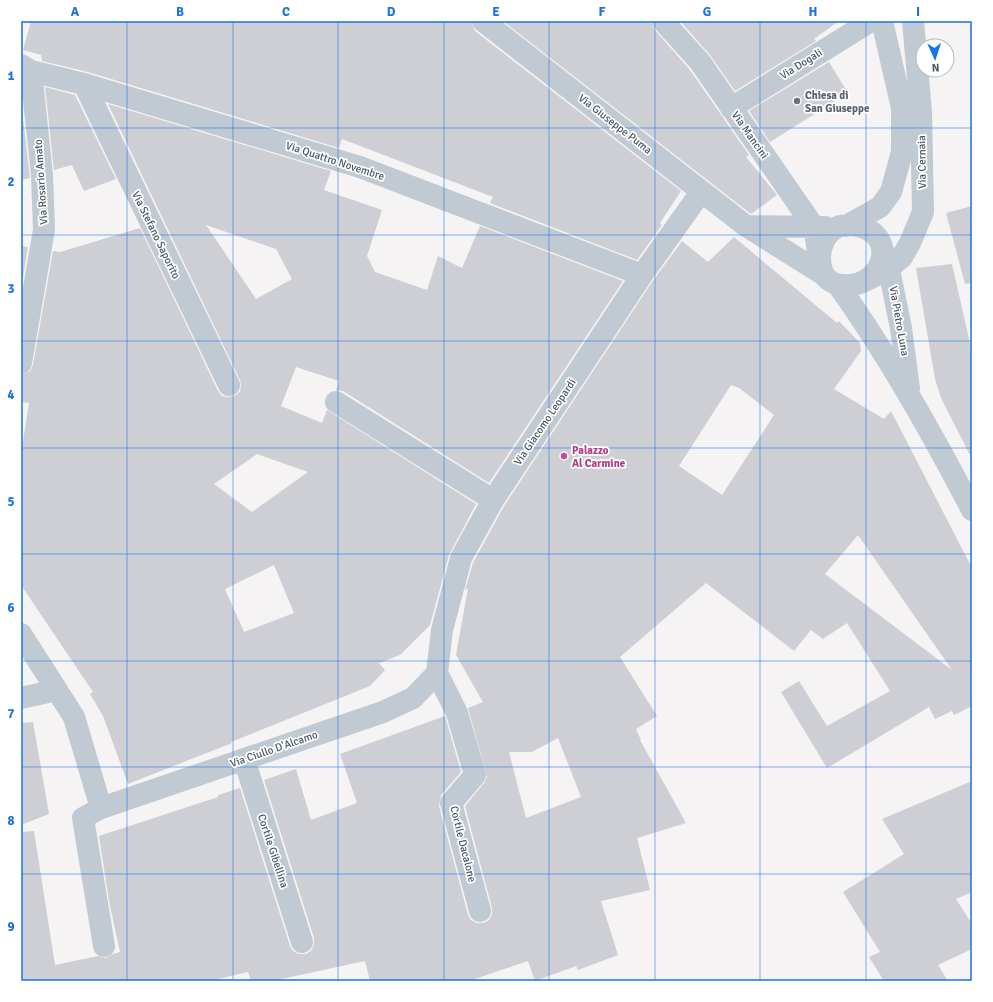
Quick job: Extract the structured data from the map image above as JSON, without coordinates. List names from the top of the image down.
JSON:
{
  "streets": {
    "street": [
      "Via Dogali",
      "Via Giuseppe Puma",
      "Via Mancini",
      "Via Quattro Novembre",
      "Via Cernaia",
      "Via Rosario Amato",
      "Via Stefano Saporito",
      "Via Pietro Luna",
      "Via Giacomo Leopardi",
      "Via Ciullo D'Alcamo",
      "Cortile Dacalone",
      "Cortile Gibellina"
    ]
  },
  "crossings": [
    ["Via Dogali", "Via Mancini"],
    ["Via Giuseppe Puma", "Via Mancini"],
    ["Via Giuseppe Puma", "Via Cernaia"],
    ["Via Giuseppe Puma", "Via Pietro Luna"],
    ["Via Giuseppe Puma", "Via Giacomo Leopardi"],
    ["Via Mancini", "Via Cernaia"],
    ["Via Mancini", "Via Pietro Luna"],
    ["Via Quattro Novembre", "Via Rosario Amato"],
    ["Via Quattro Novembre", "Via Stefano Saporito"],
    ["Via Quattro Novembre", "Via Giacomo Leopardi"],
    ["Via Cernaia", "Via Pietro Luna"],
    ["Via Giacomo Leopardi", "Via Ciullo D'Alcamo"],
    ["Via Giacomo Leopardi", "Cortile Dacalone"],
    ["Via Ciullo D'Alcamo", "Cortile Dacalone"],
    ["Via Ciullo D'Alcamo", "Cortile Gibellina"]
  ],
  "places": ["Chiesa di San Giuseppe", "Palazzo Al Carmine"],
  "north": "bottom",
  "grid": {
    "columns": [
      "A",
      "B",
      "C",
      "D",
      "E",
      "F",
      "G",
      "H",
      "I"
    ],
    "rows": [
      "1",
      "2",
      "3",
      "4",
      "5",
      "6",
      "7",
      "8",
      "9"
    ]
  }
}
